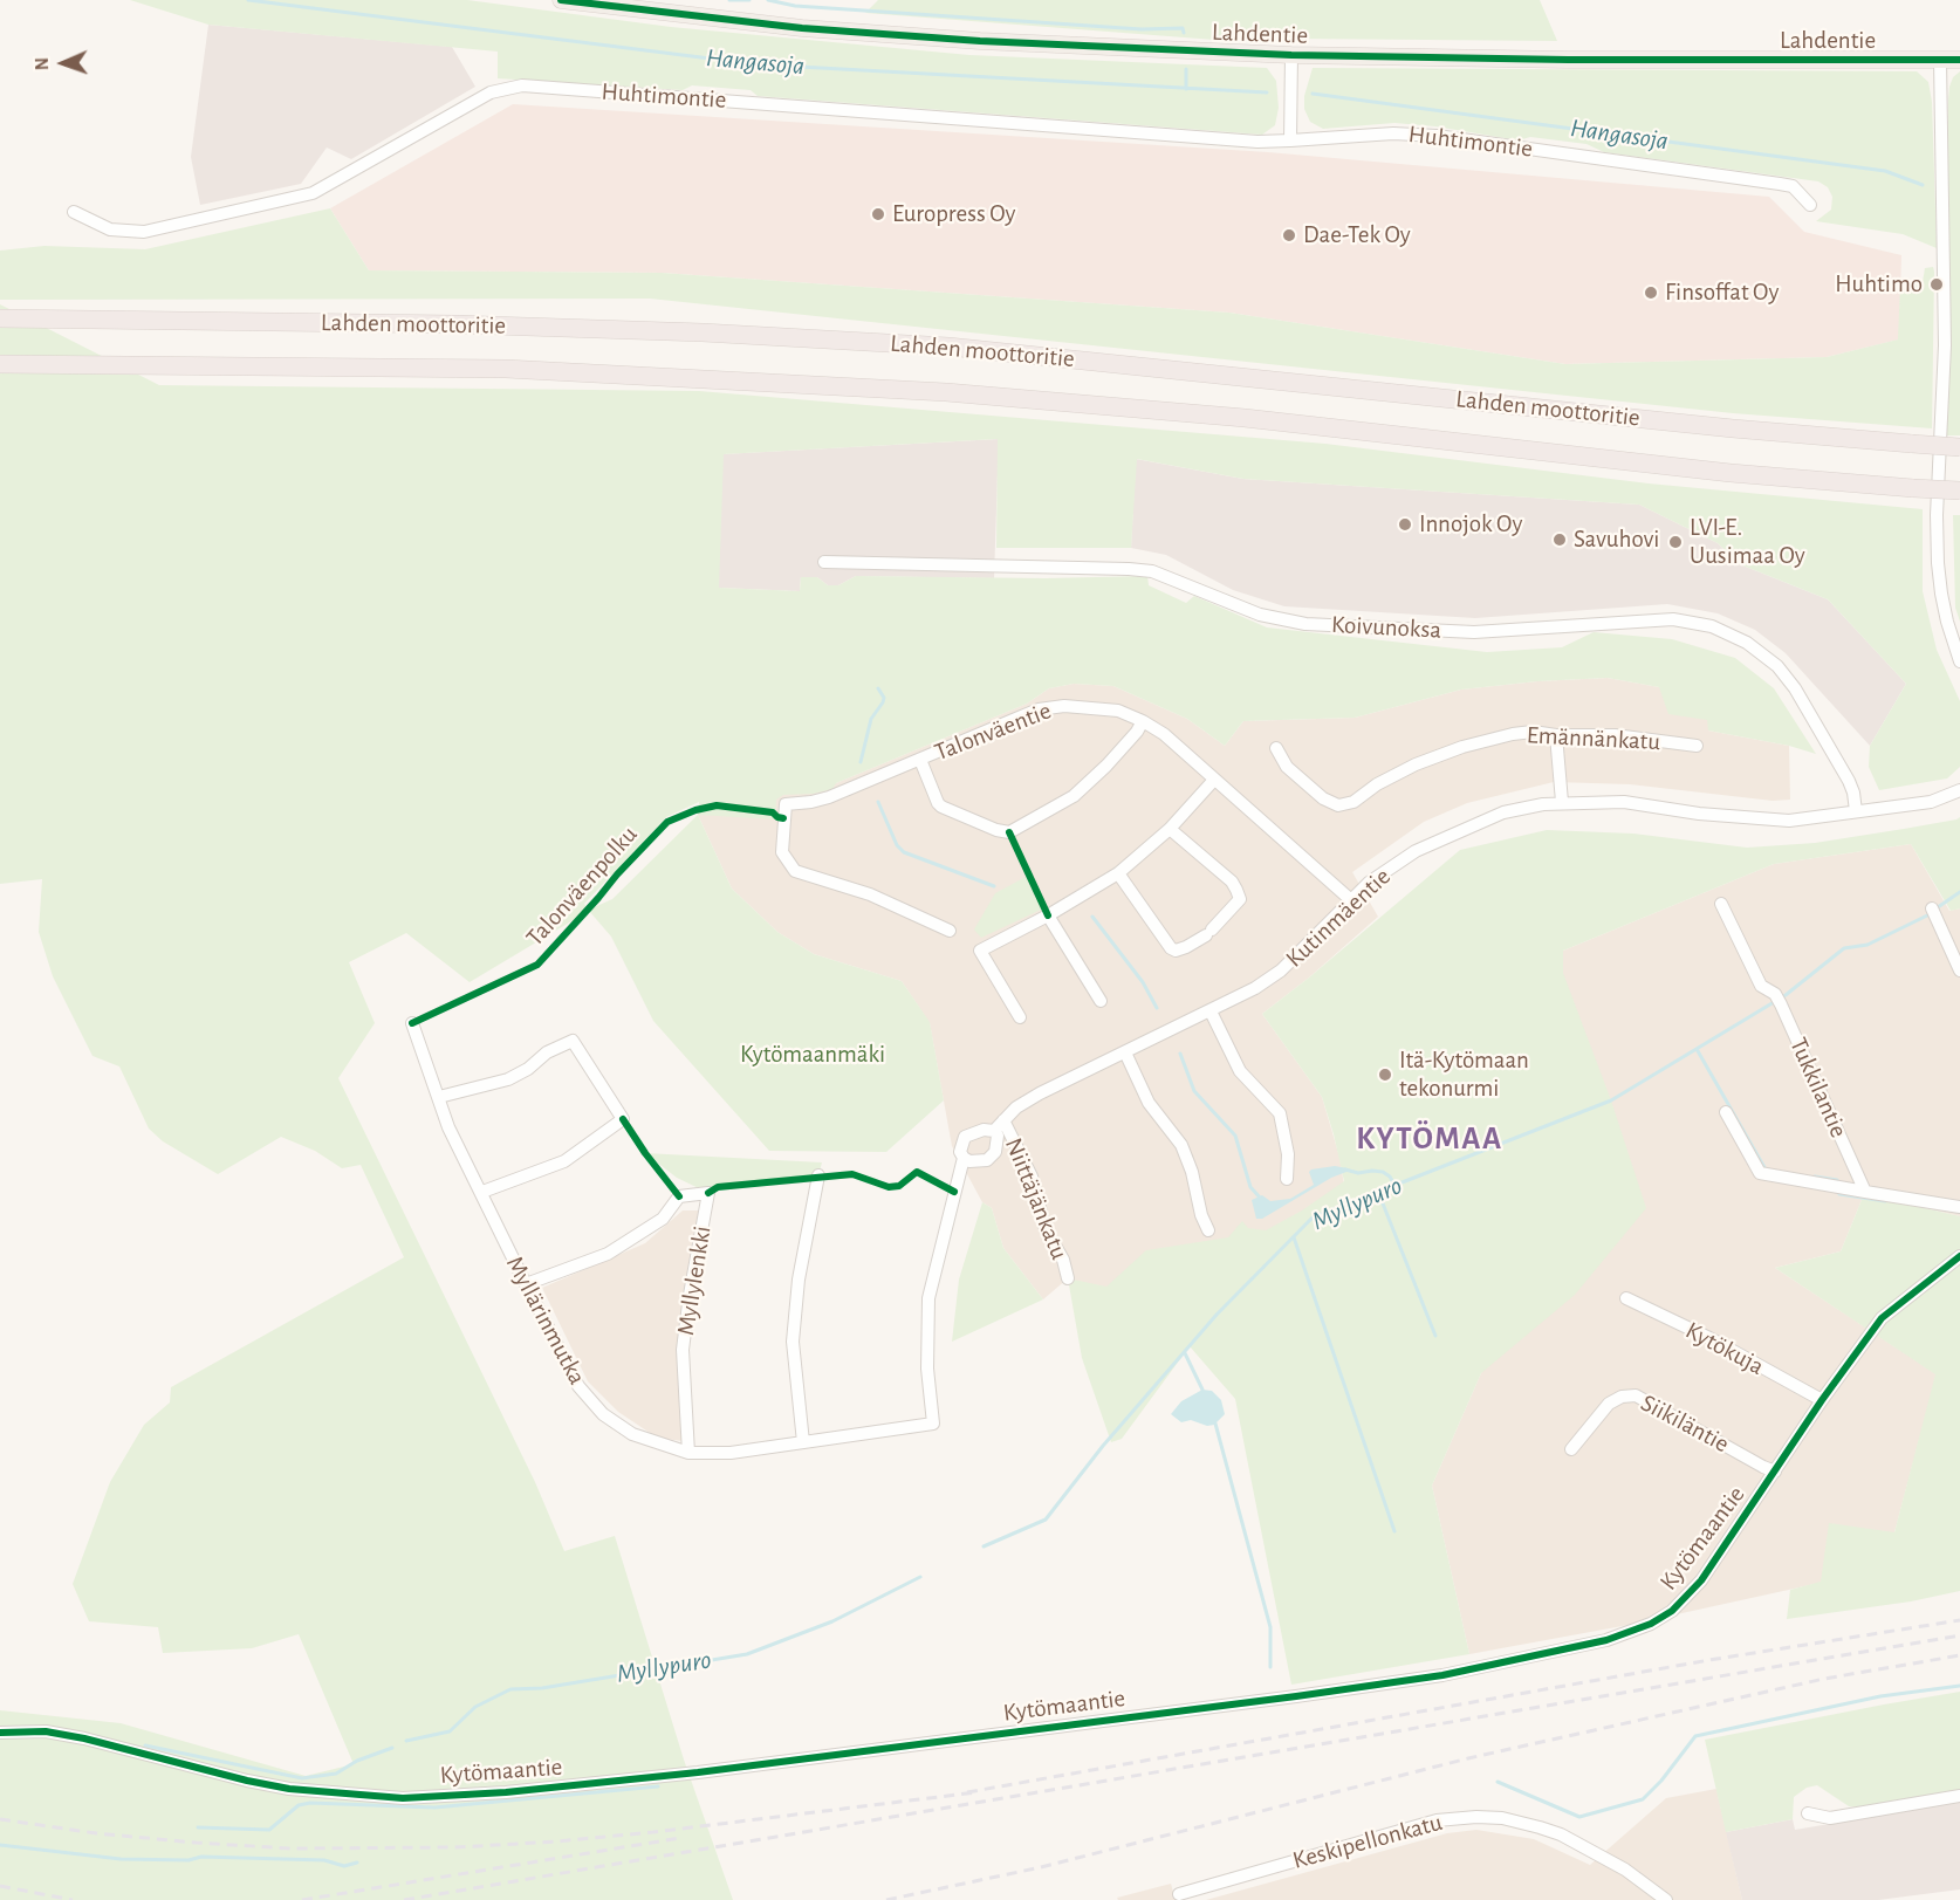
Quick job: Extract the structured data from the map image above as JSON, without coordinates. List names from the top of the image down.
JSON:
{
  "streets": {
    "highway": ["Lahden moottoritie"],
    "main road": ["Lahdentie"],
    "street": [
      "Huhtimontie",
      "Koivunoksa",
      "Talonväentie",
      "Emännänkatu",
      "Kutinmäentie",
      "Tukkilantie",
      "Niittäjänkatu",
      "Myllylenkki",
      "Myllärinmutka",
      "Kytökuja",
      "Siikiläntie",
      "Kytömaantie",
      "Keskipellonkatu"
    ],
    "cycle path": ["Talonväenpolku"]
  },
  "crossings": [
    ["Koivunoksa", "Kutinmäentie"],
    ["Talonväentie", "Kutinmäentie"],
    ["Kutinmäentie", "Niittäjänkatu"],
    ["Kutinmäentie", "Myllärinmutka"],
    ["Myllylenkki", "Myllärinmutka"],
    ["Kytökuja", "Kytömaantie"],
    ["Siikiläntie", "Kytömaantie"]
  ],
  "districts": ["KYTÖMAA"],
  "water": ["Hangasoja", "Myllypuro"],
  "parks": ["Kytömaanmäki"],
  "places": [
    "Europress Oy",
    "Dae-Tek Oy",
    "Huhtimo",
    "Finsoffat Oy",
    "Innojok Oy",
    "Savuhovi",
    "LVI-E. Uusimaa Oy",
    "Itä-Kytömaan tekonurmi"
  ],
  "north": "left"
}
